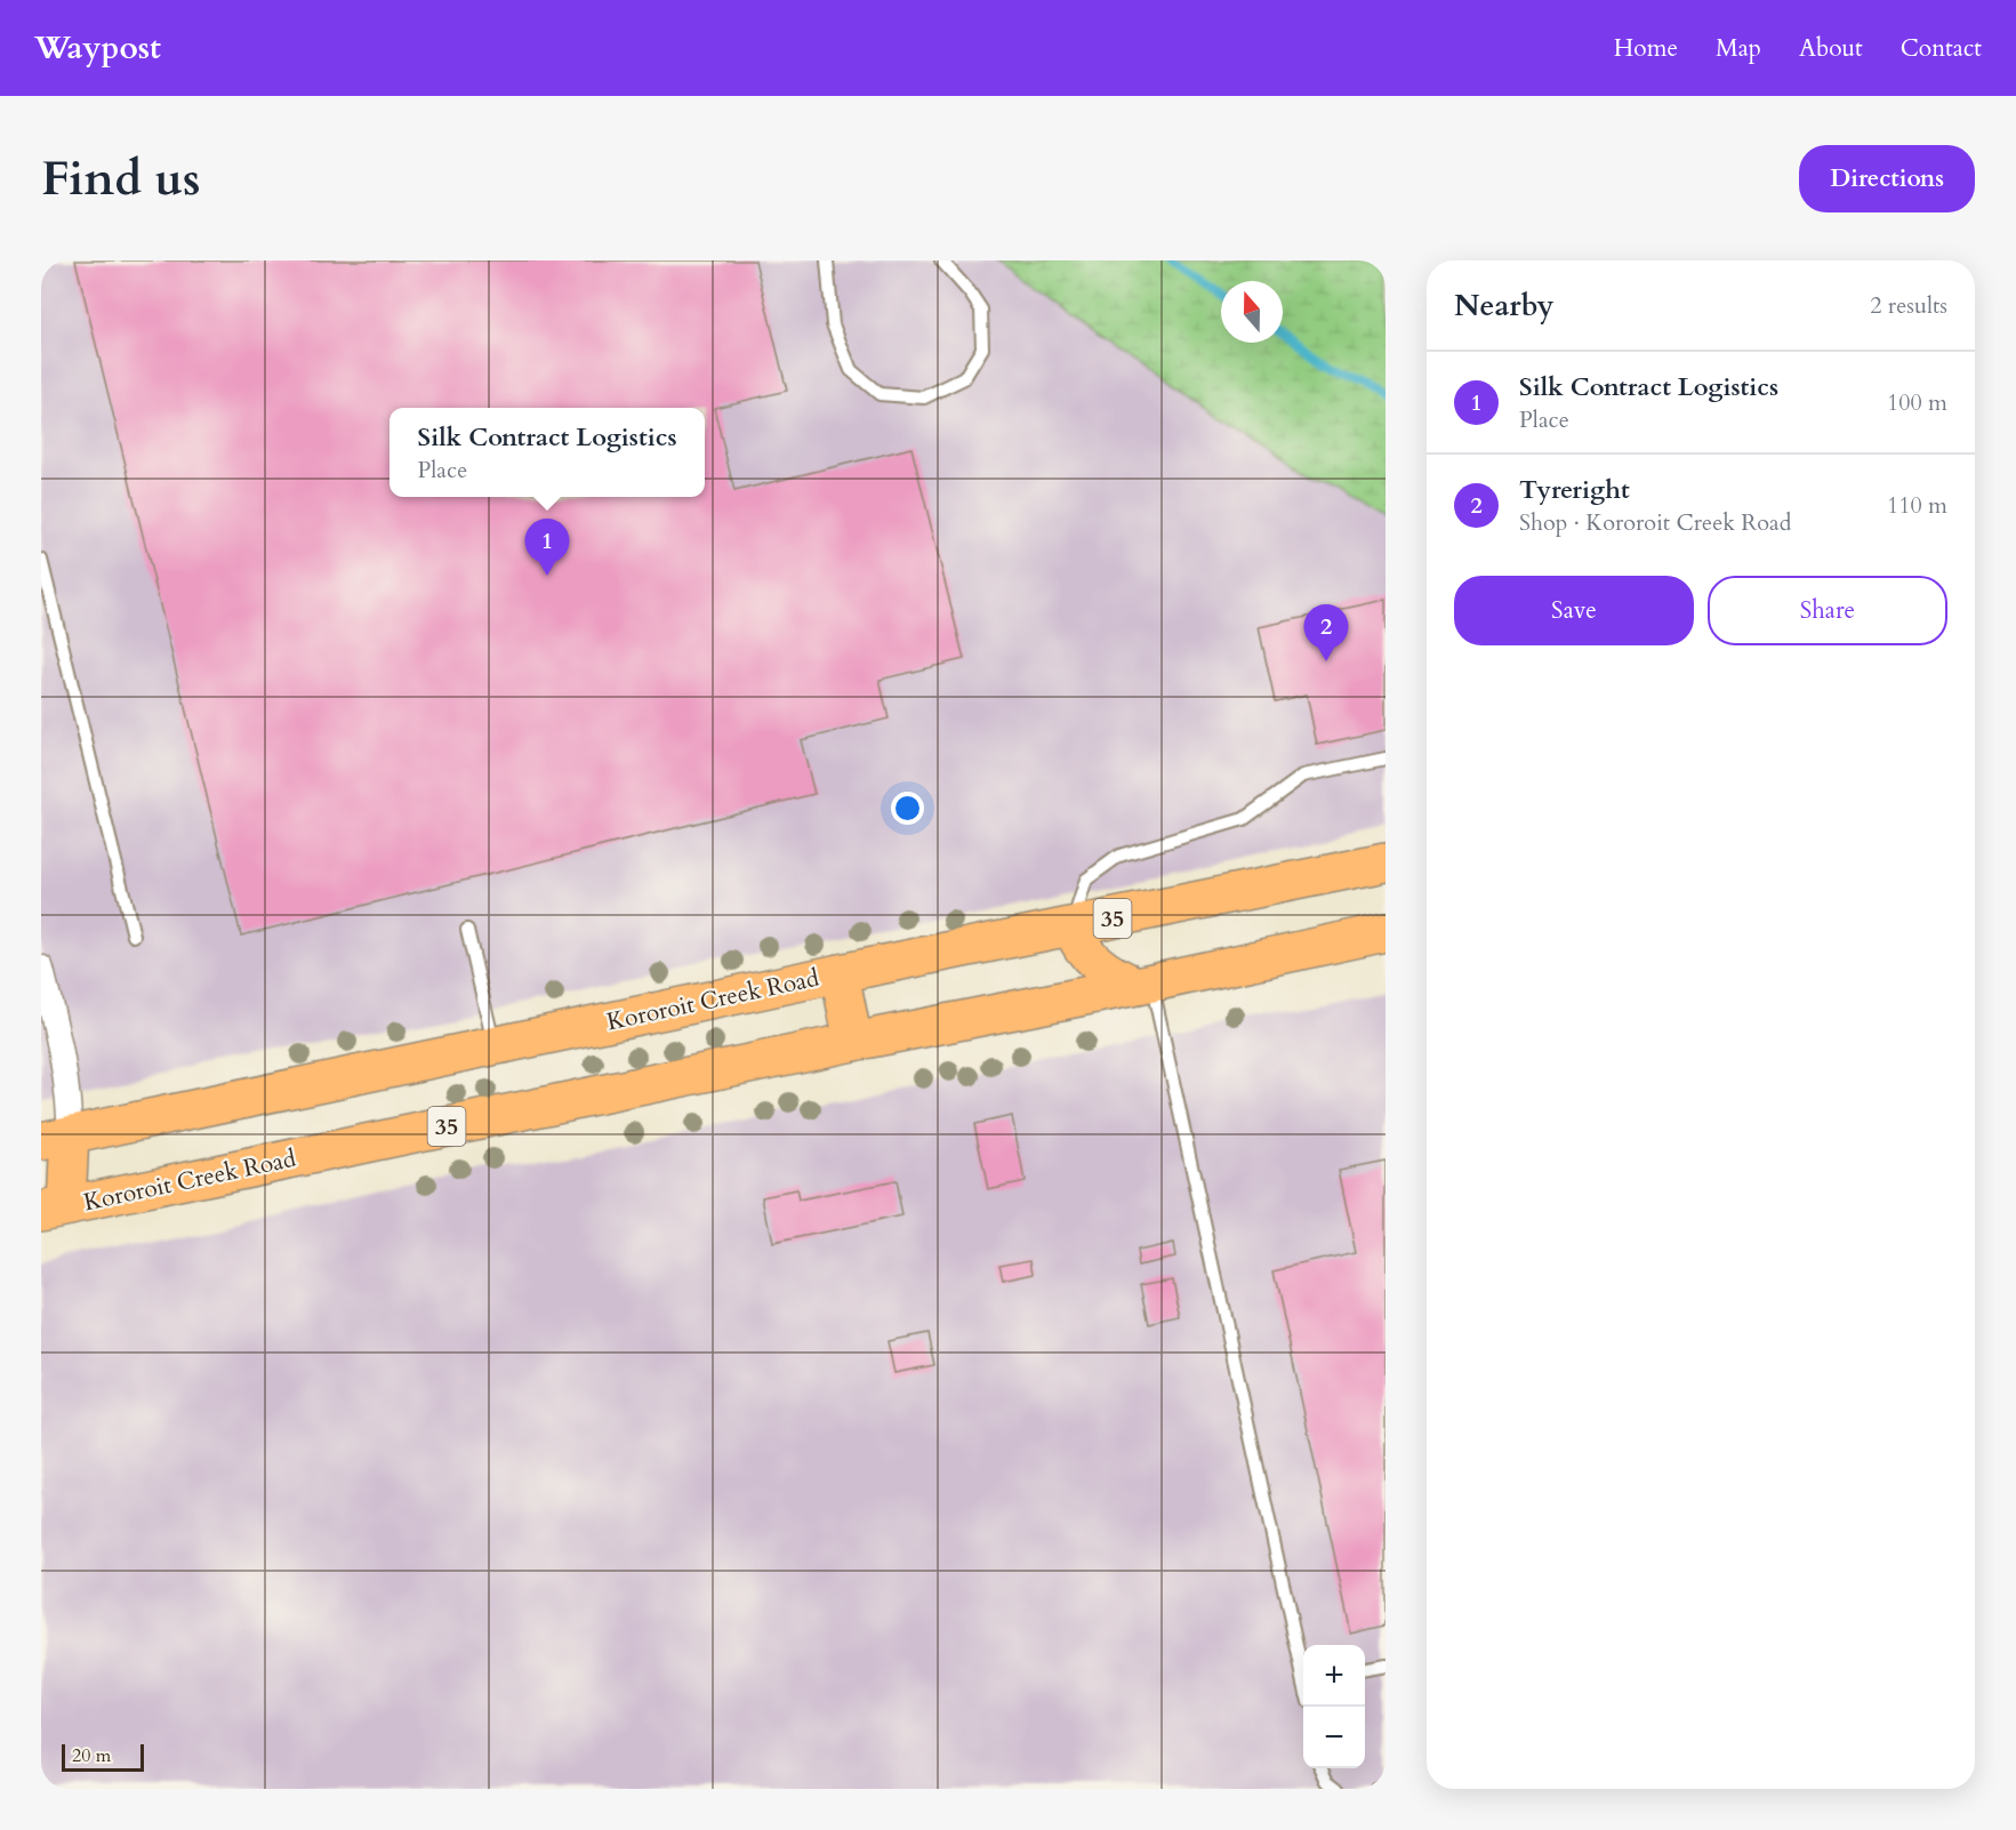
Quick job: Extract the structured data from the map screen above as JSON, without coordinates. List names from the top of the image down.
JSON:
{
  "streets": {
    "main road": ["35", "Kororoit Creek Road"]
  },
  "scale_bar": "20 m",
  "north": "top",
  "page": {
    "header": "Waypost",
    "nav": [
      "Home",
      "Map",
      "About",
      "Contact"
    ],
    "buttons": [
      "Directions",
      ["Save", "Share"]
    ],
    "title": "Find us",
    "heading": ["Nearby", "2 results"],
    "list": [
      {
        "mark": "1",
        "name": "Silk Contract Logistics",
        "note": "Place",
        "value": "100 m"
      },
      {
        "mark": "2",
        "name": "Tyreright",
        "note": "Shop · Kororoit Creek Road",
        "value": "110 m"
      }
    ],
    "popup": ["Silk Contract Logistics", "Place"],
    "pins": ["1", "2"],
    "map_buttons": ["+", "−"],
    "scale": "20 m"
  }
}
